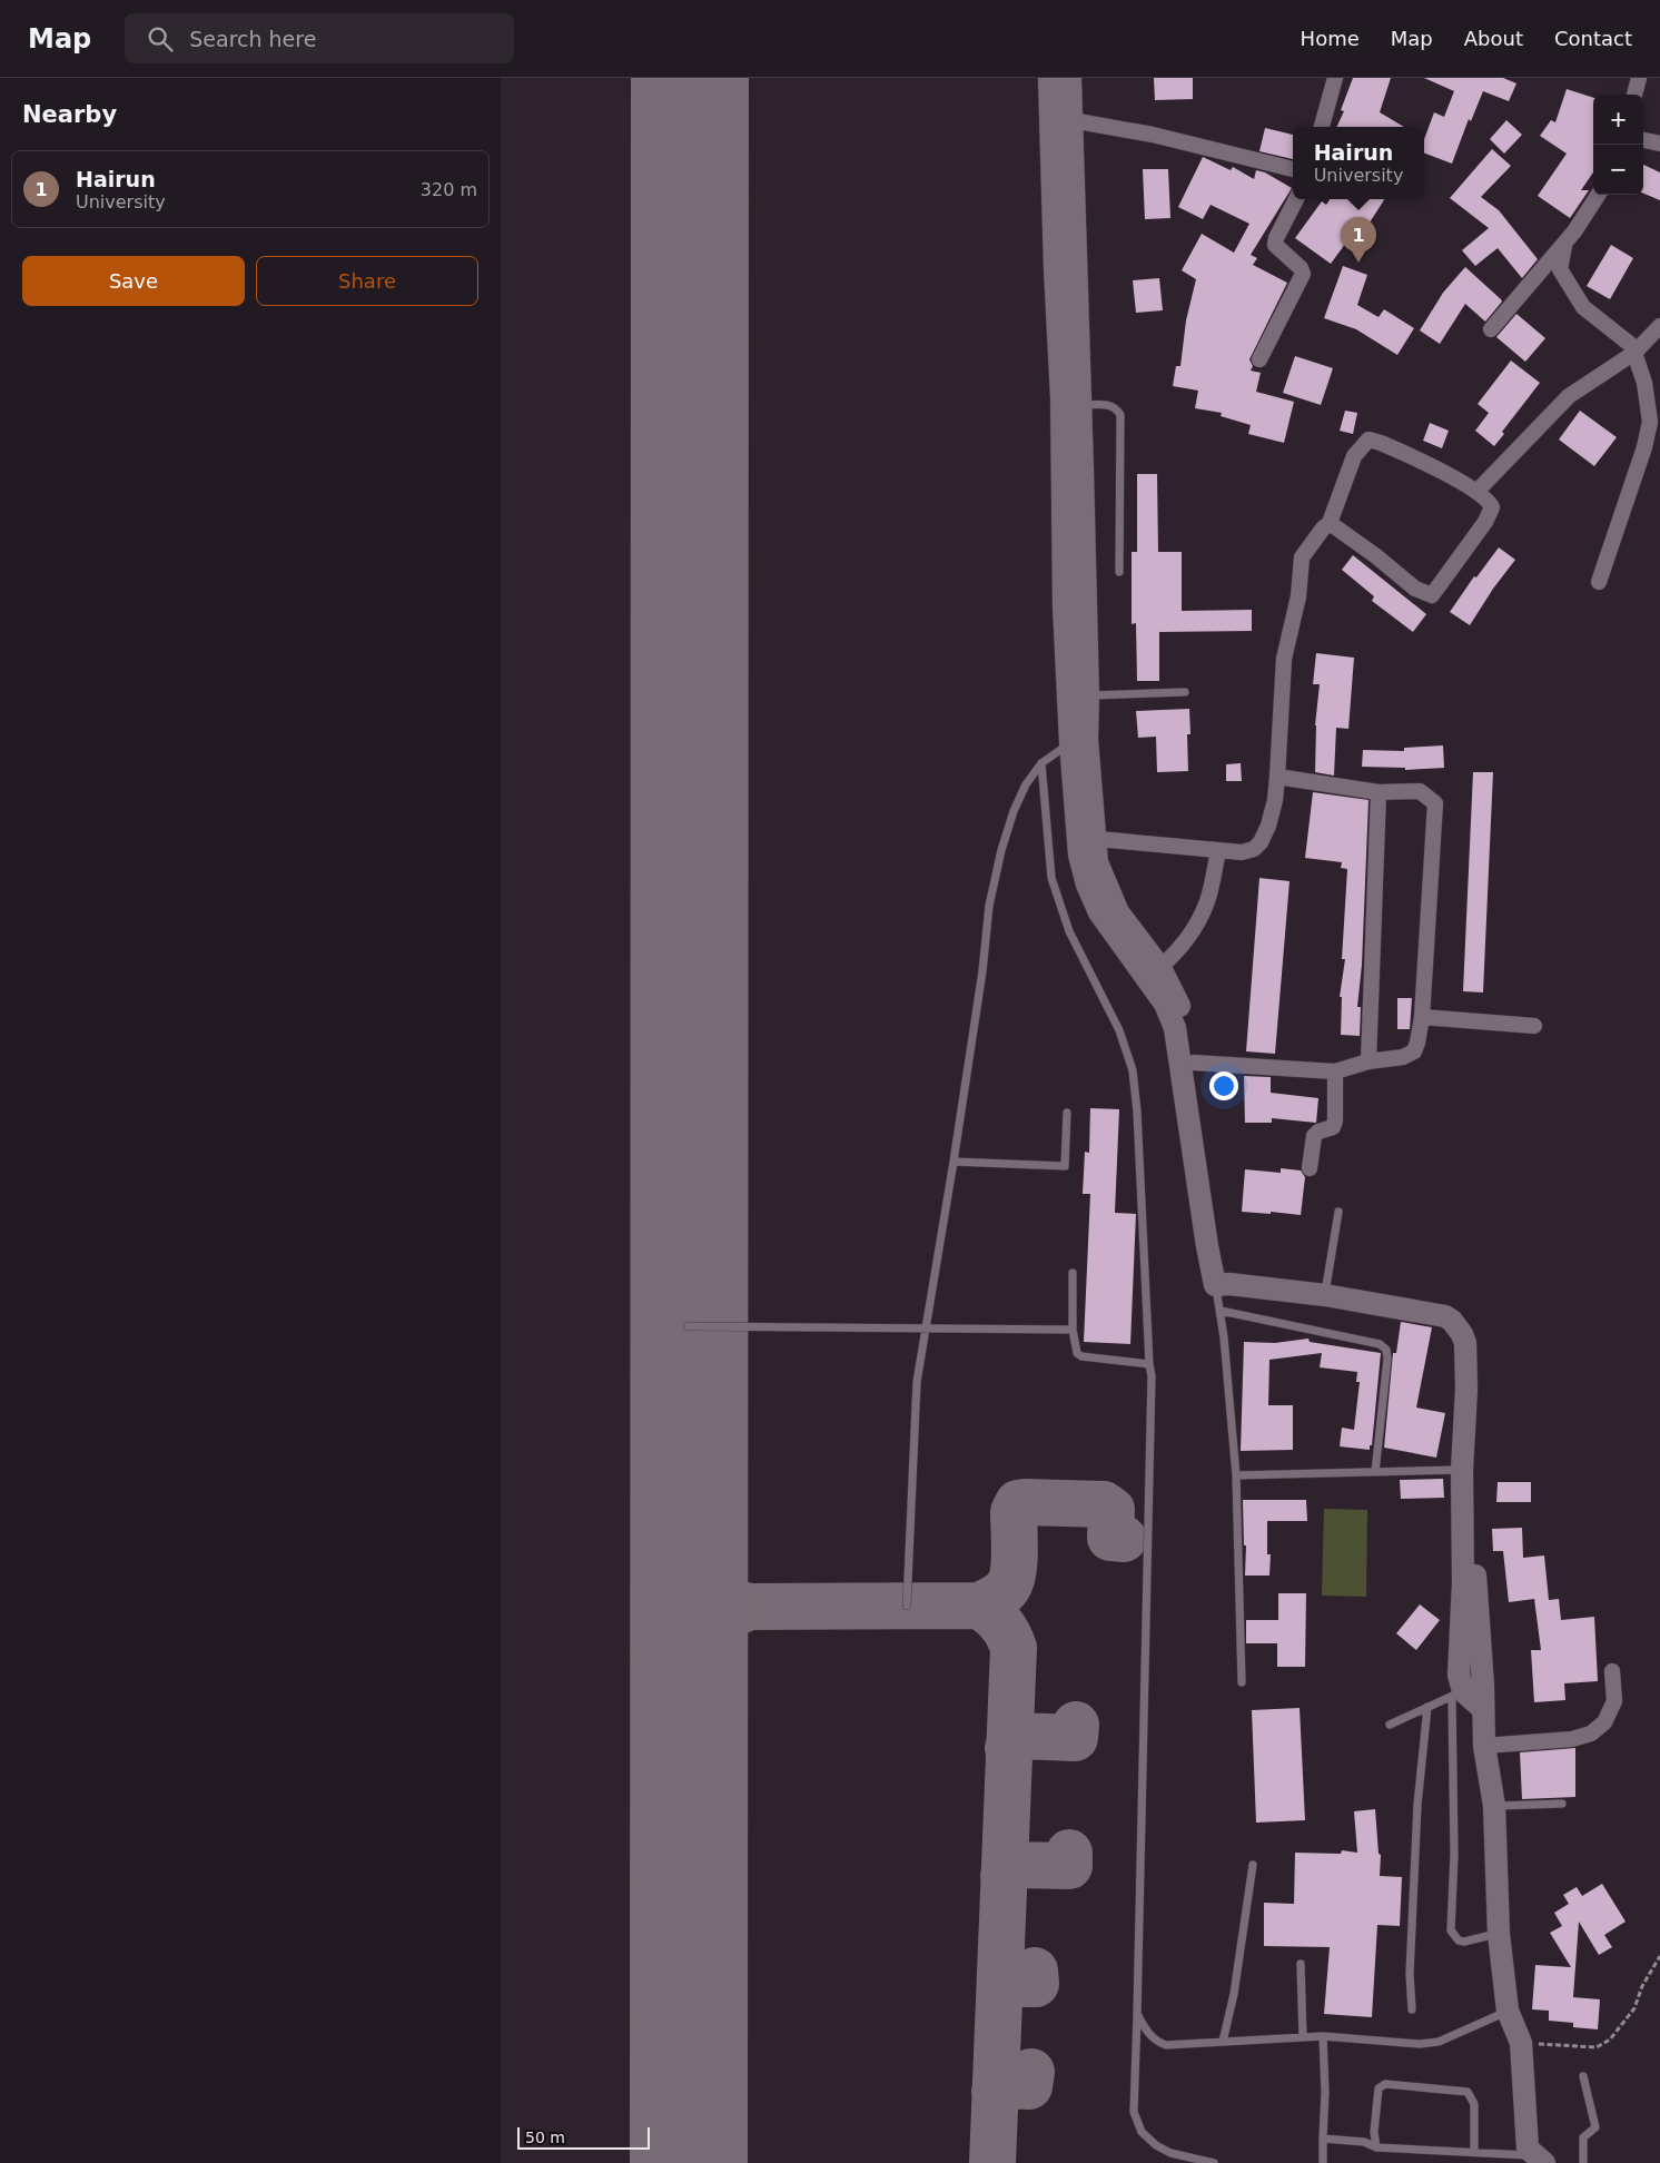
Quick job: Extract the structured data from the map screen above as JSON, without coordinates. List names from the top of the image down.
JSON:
{
  "scale_bar": "50 m",
  "page": {
    "header": "Map",
    "search": "Search here",
    "nav": [
      "Home",
      "Map",
      "About",
      "Contact"
    ],
    "heading": "Nearby",
    "map_buttons": ["+", "−"],
    "popup": ["Hairun", "University"],
    "list": [
      {
        "mark": "1",
        "name": "Hairun",
        "note": "University",
        "value": "320 m"
      }
    ],
    "pins": "1",
    "buttons": ["Save", "Share"],
    "scale": "50 m"
  }
}
